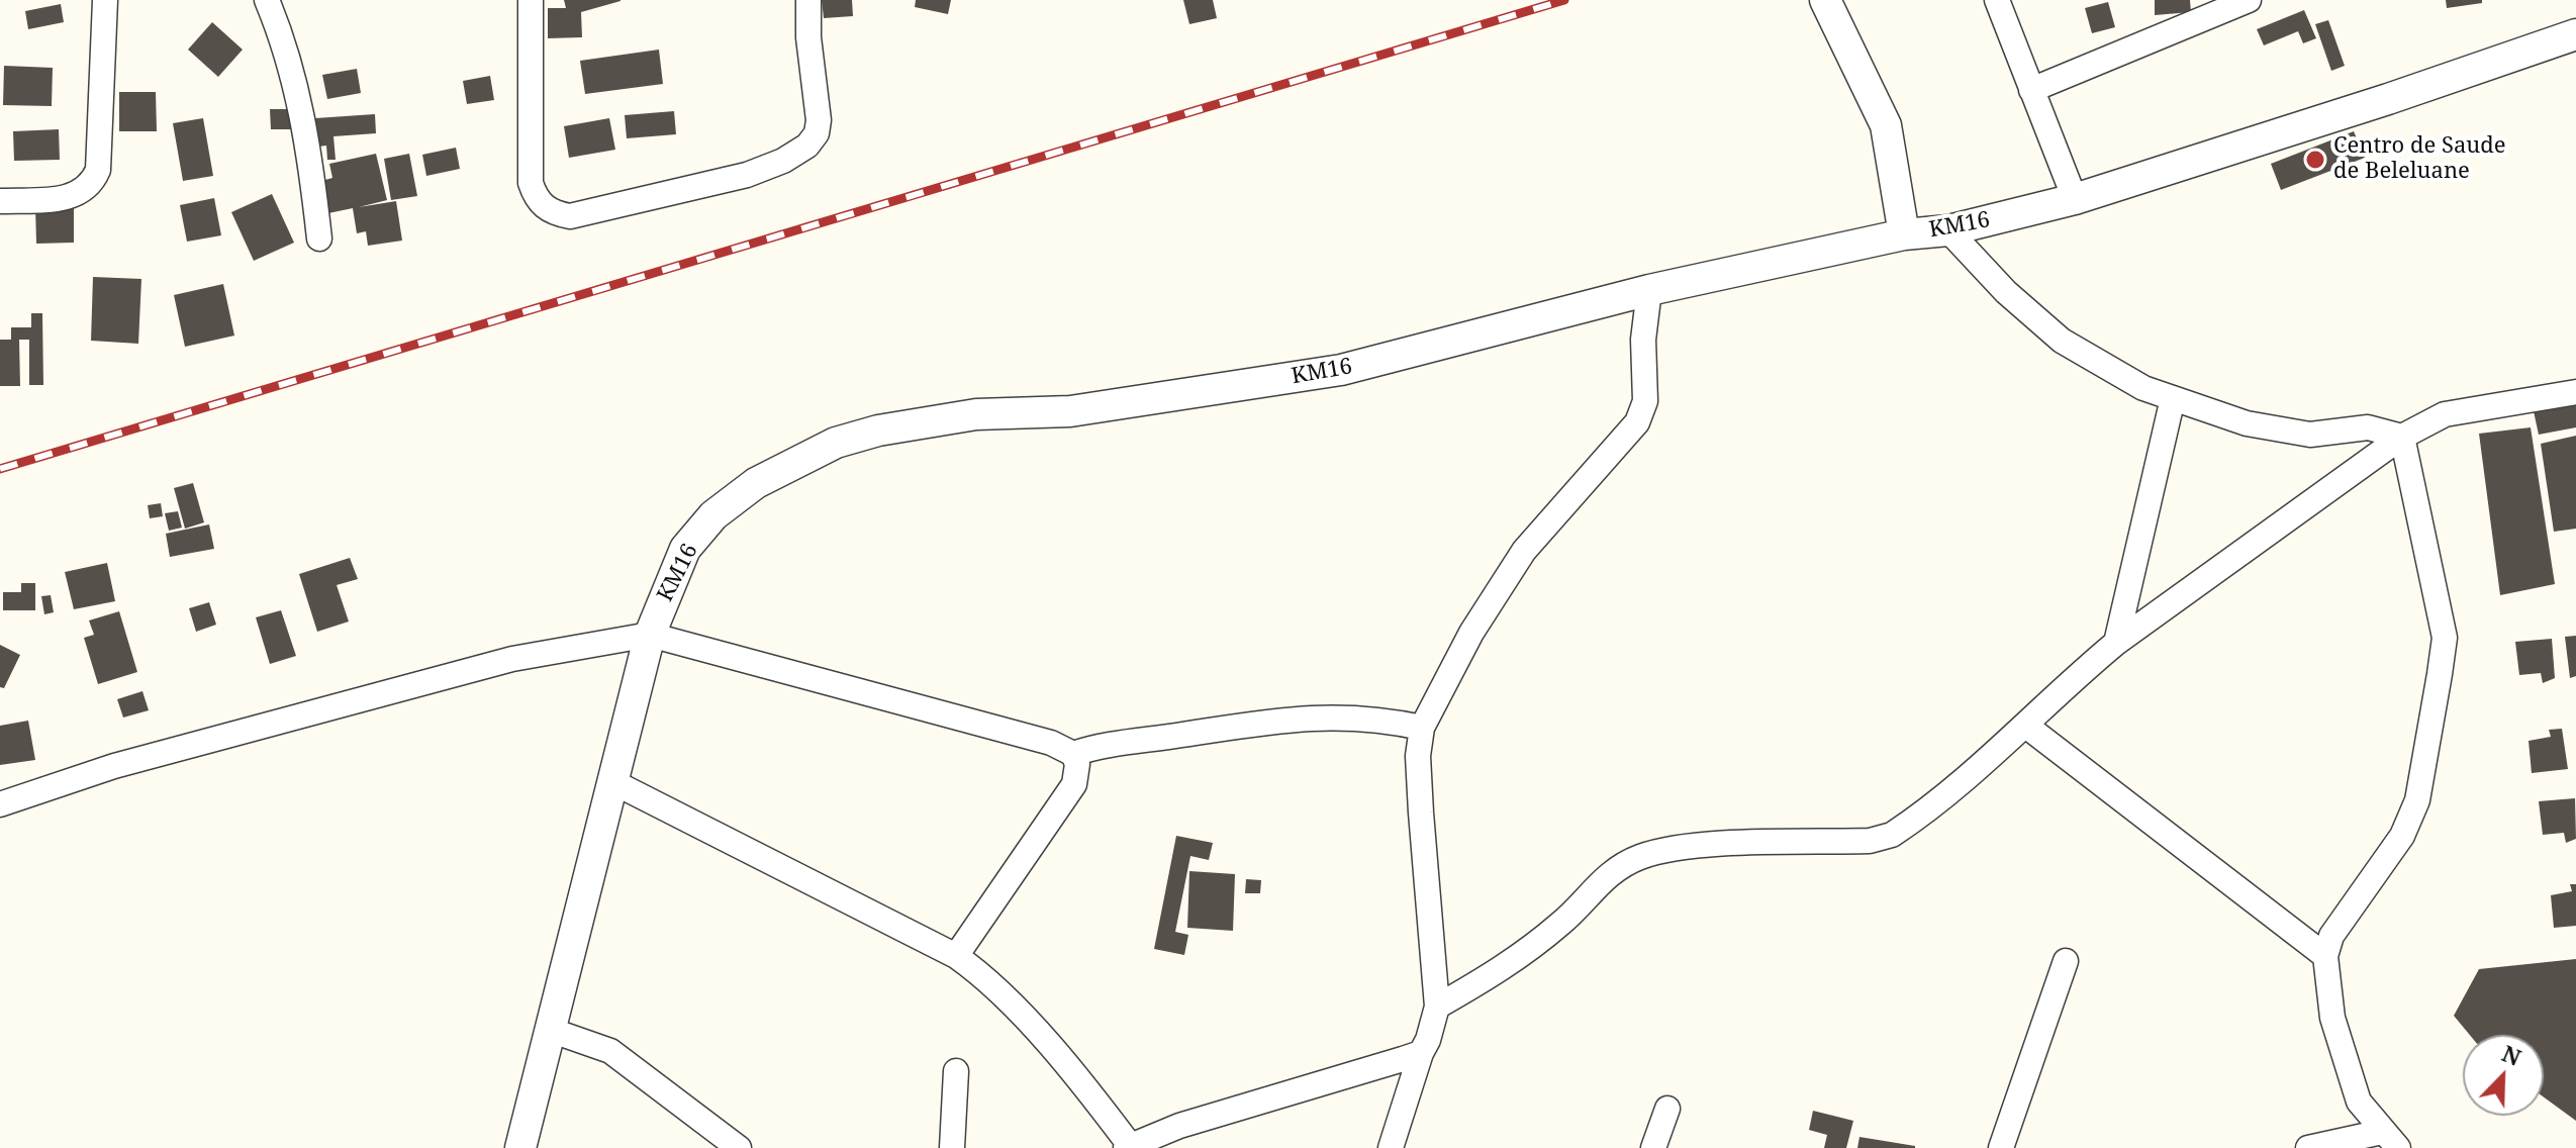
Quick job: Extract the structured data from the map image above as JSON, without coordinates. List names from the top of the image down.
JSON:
{
  "streets": {
    "street": ["KM16"]
  },
  "places": ["Centro de Saude de Beleluane"],
  "north": "top right"
}
